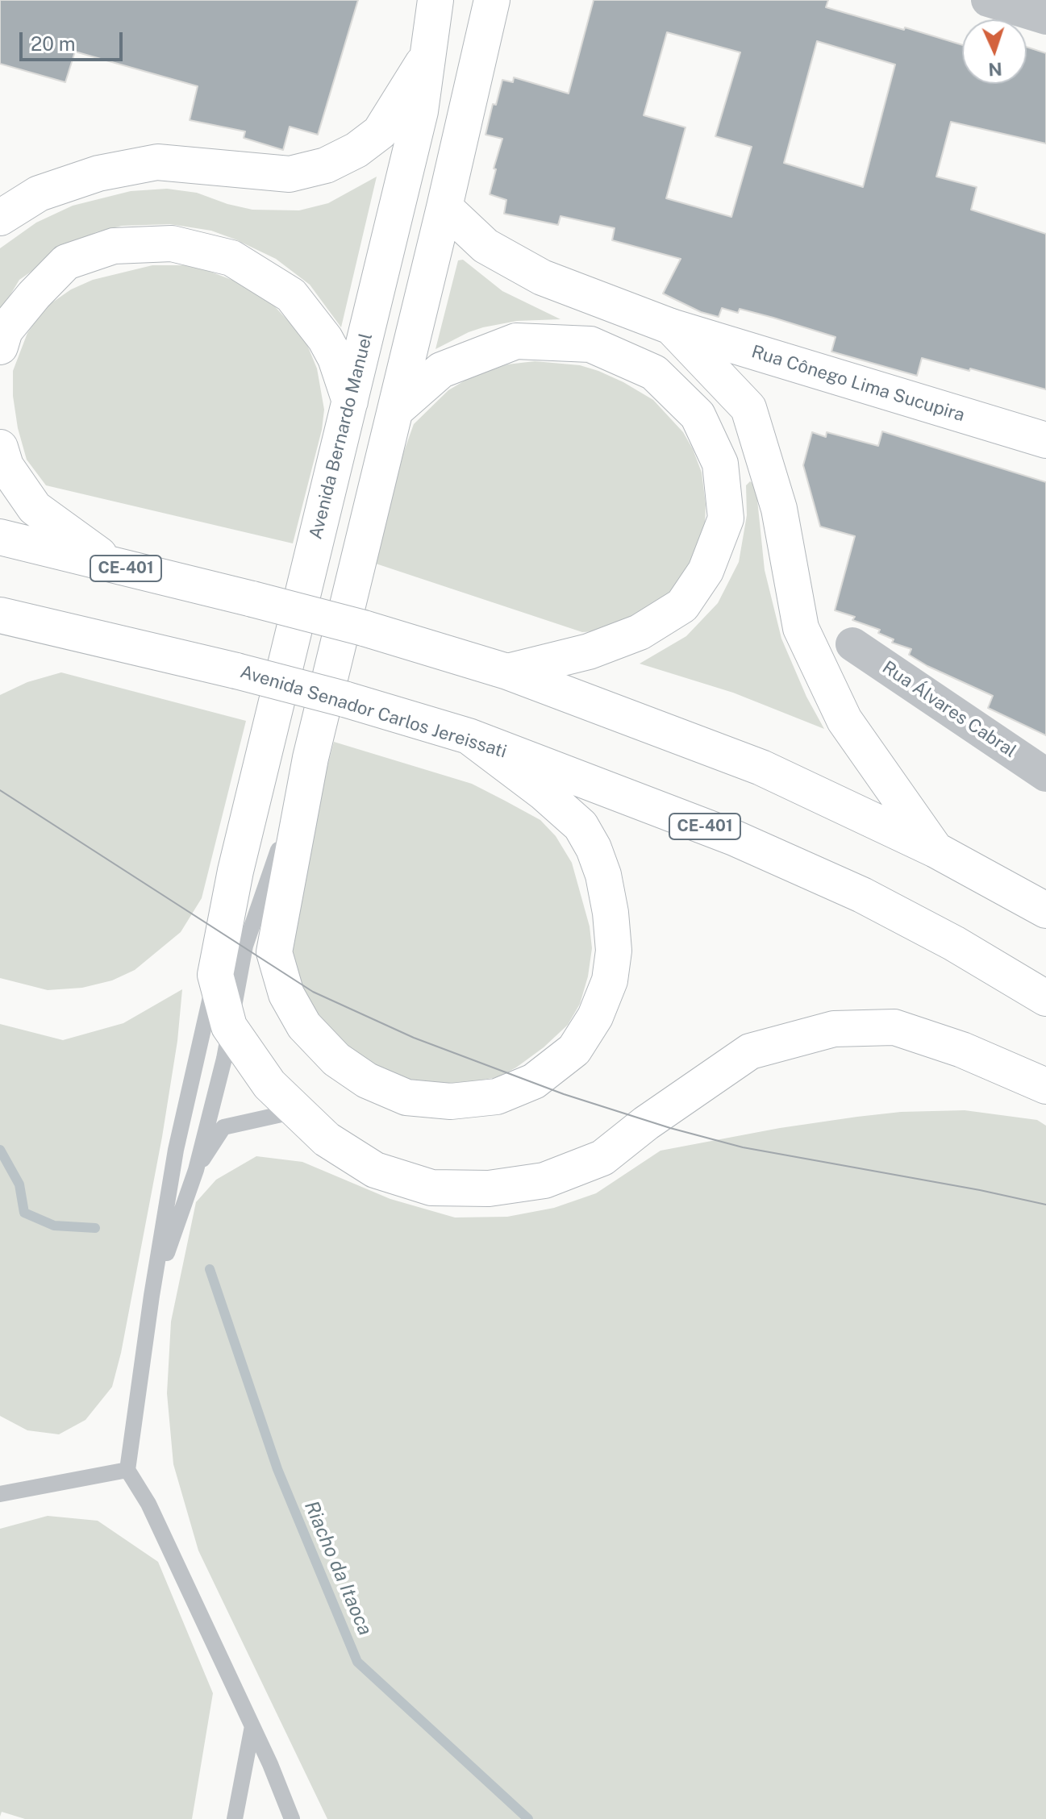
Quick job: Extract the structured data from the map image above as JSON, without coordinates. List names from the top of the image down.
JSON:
{
  "streets": {
    "main road": [
      "Rua Cônego Lima Sucupira",
      "Avenida Bernardo Manuel",
      "CE-401",
      "Avenida Senador Carlos Jereissati"
    ],
    "street": ["Rua Álvares Cabral"]
  },
  "water": ["Riacho da Itaoca"],
  "scale_bar": "20 m",
  "north": "bottom"
}
